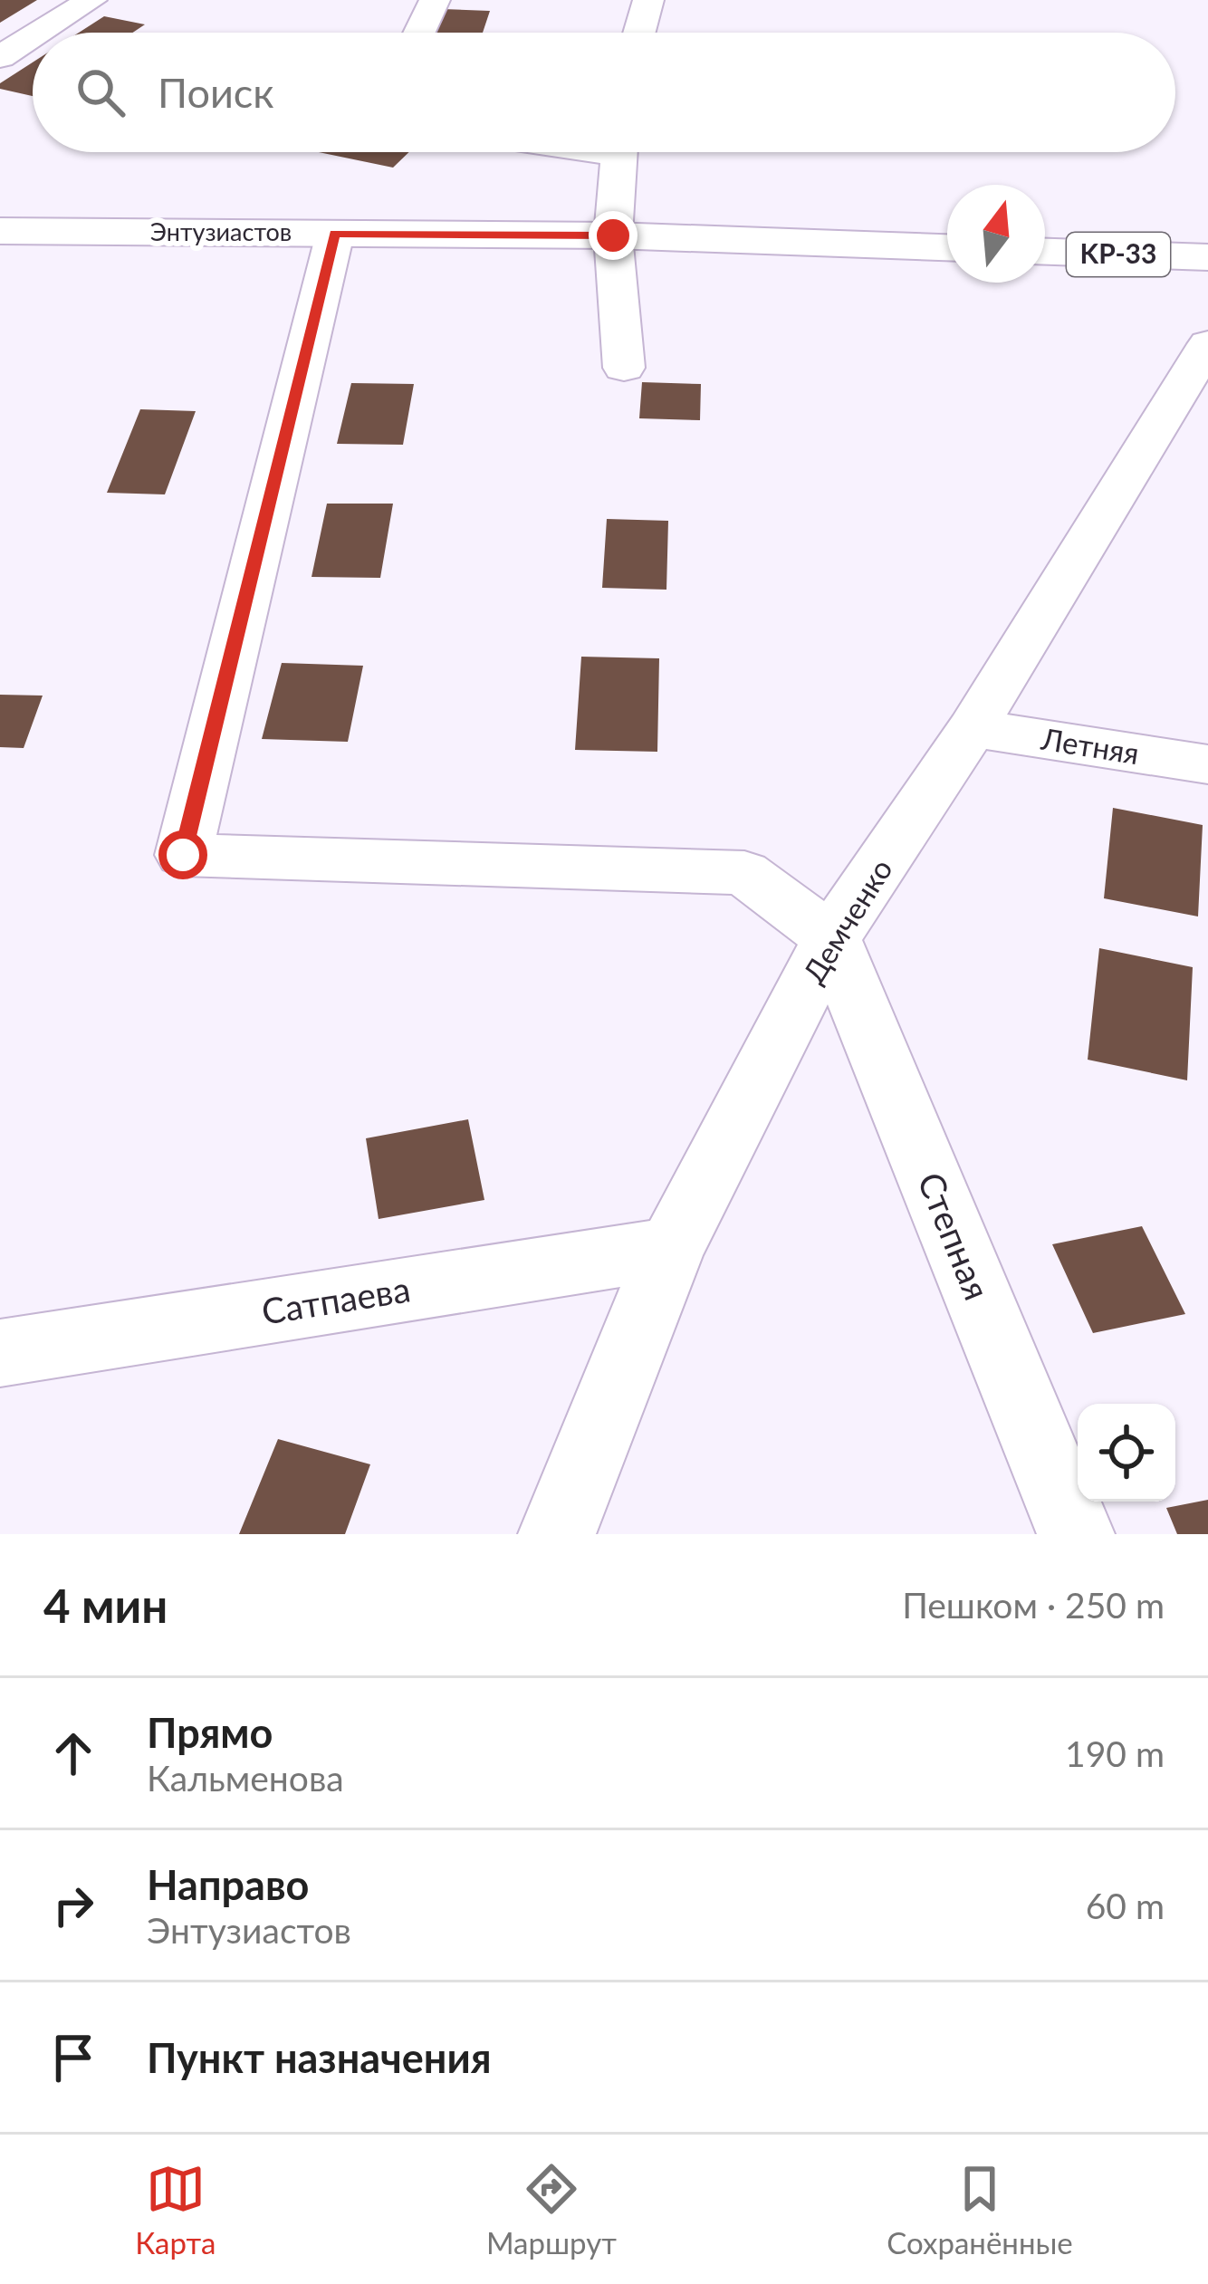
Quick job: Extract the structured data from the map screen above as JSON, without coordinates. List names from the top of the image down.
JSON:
{
  "streets": {
    "main road": ["Энтузиастов", "KP-33"],
    "street": [
      "Летняя",
      "Демченко",
      "Степная",
      "Сатпаева"
    ]
  },
  "crossings": [
    ["Летняя", "Демченко"],
    ["Демченко", "Степная"],
    ["Демченко", "Сатпаева"]
  ],
  "north": "top",
  "page": {
    "search": "Поиск",
    "heading": ["4 мин", "Пешком · 250 m"],
    "list": [
      ["Прямо", "Кальменова", "190 m"],
      ["Направо", "Энтузиастов", "60 m"],
      "Пункт назначения"
    ],
    "nav": ["Карта", "Маршрут", "Сохранённые"]
  }
}
